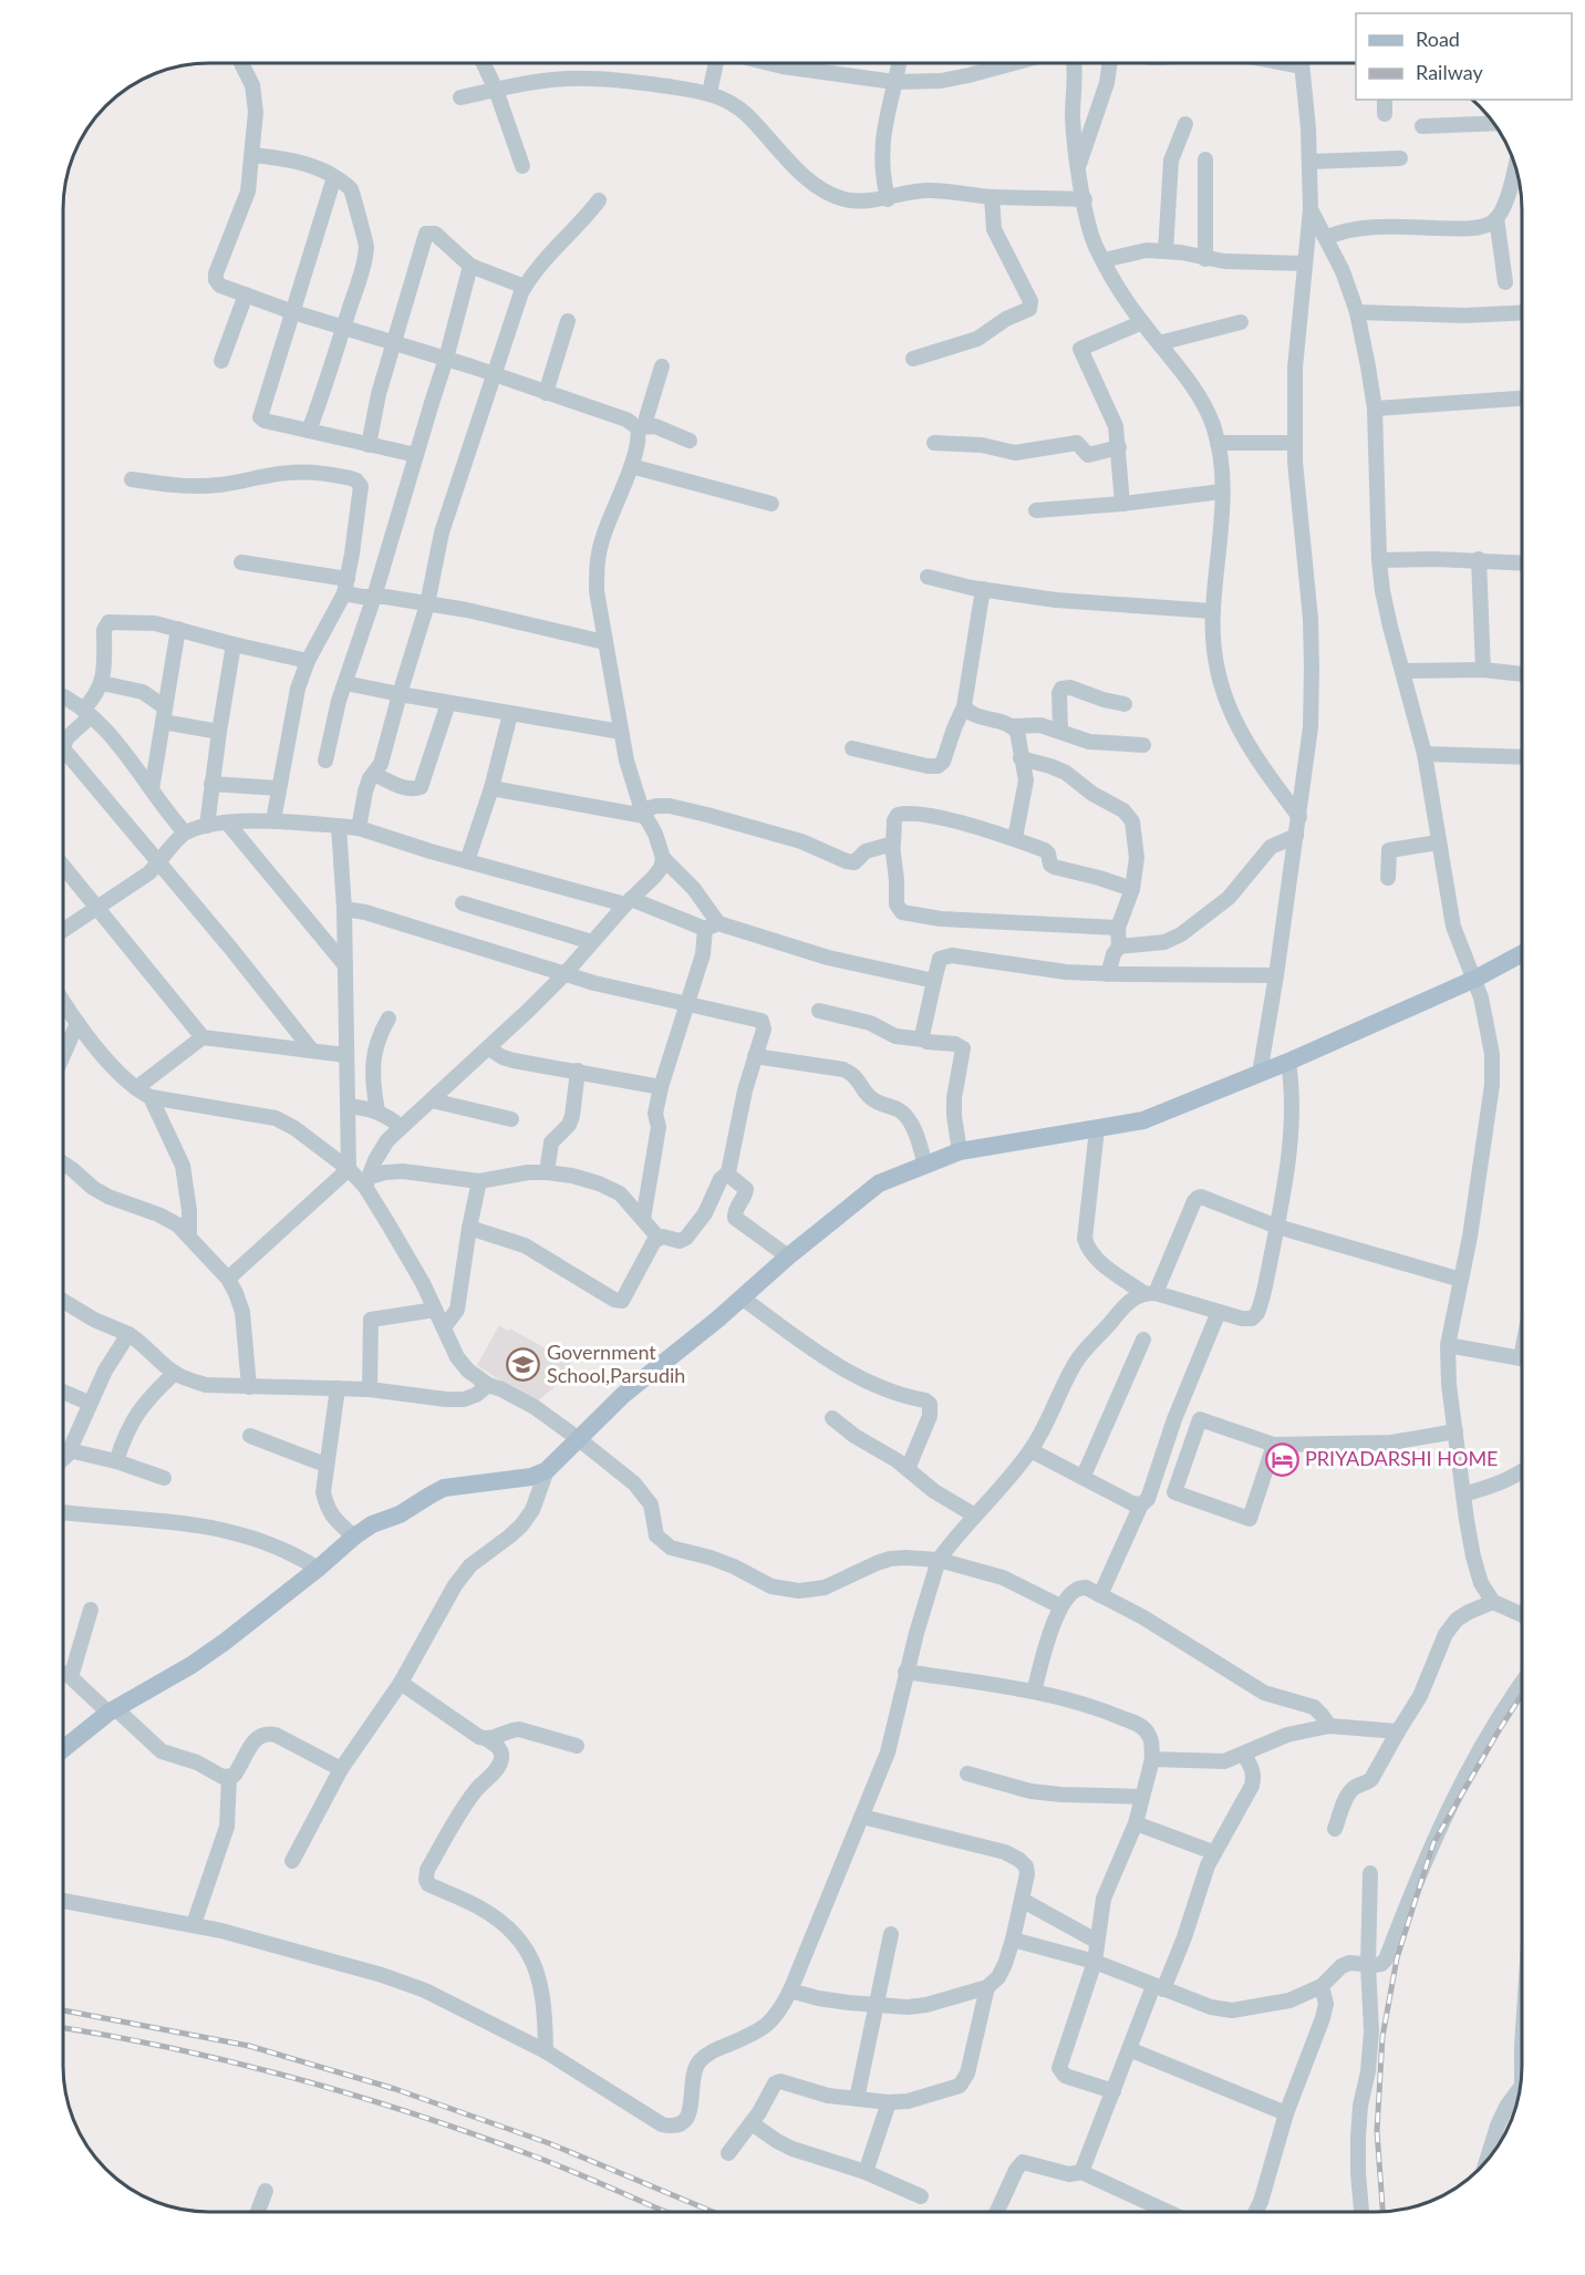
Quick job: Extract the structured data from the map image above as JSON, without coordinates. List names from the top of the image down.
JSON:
{
  "places": {
    "school or university": ["Government School,Parsudih"],
    "hotel": ["PRIYADARSHI HOME"]
  },
  "legend": ["Road", "Railway"]
}
